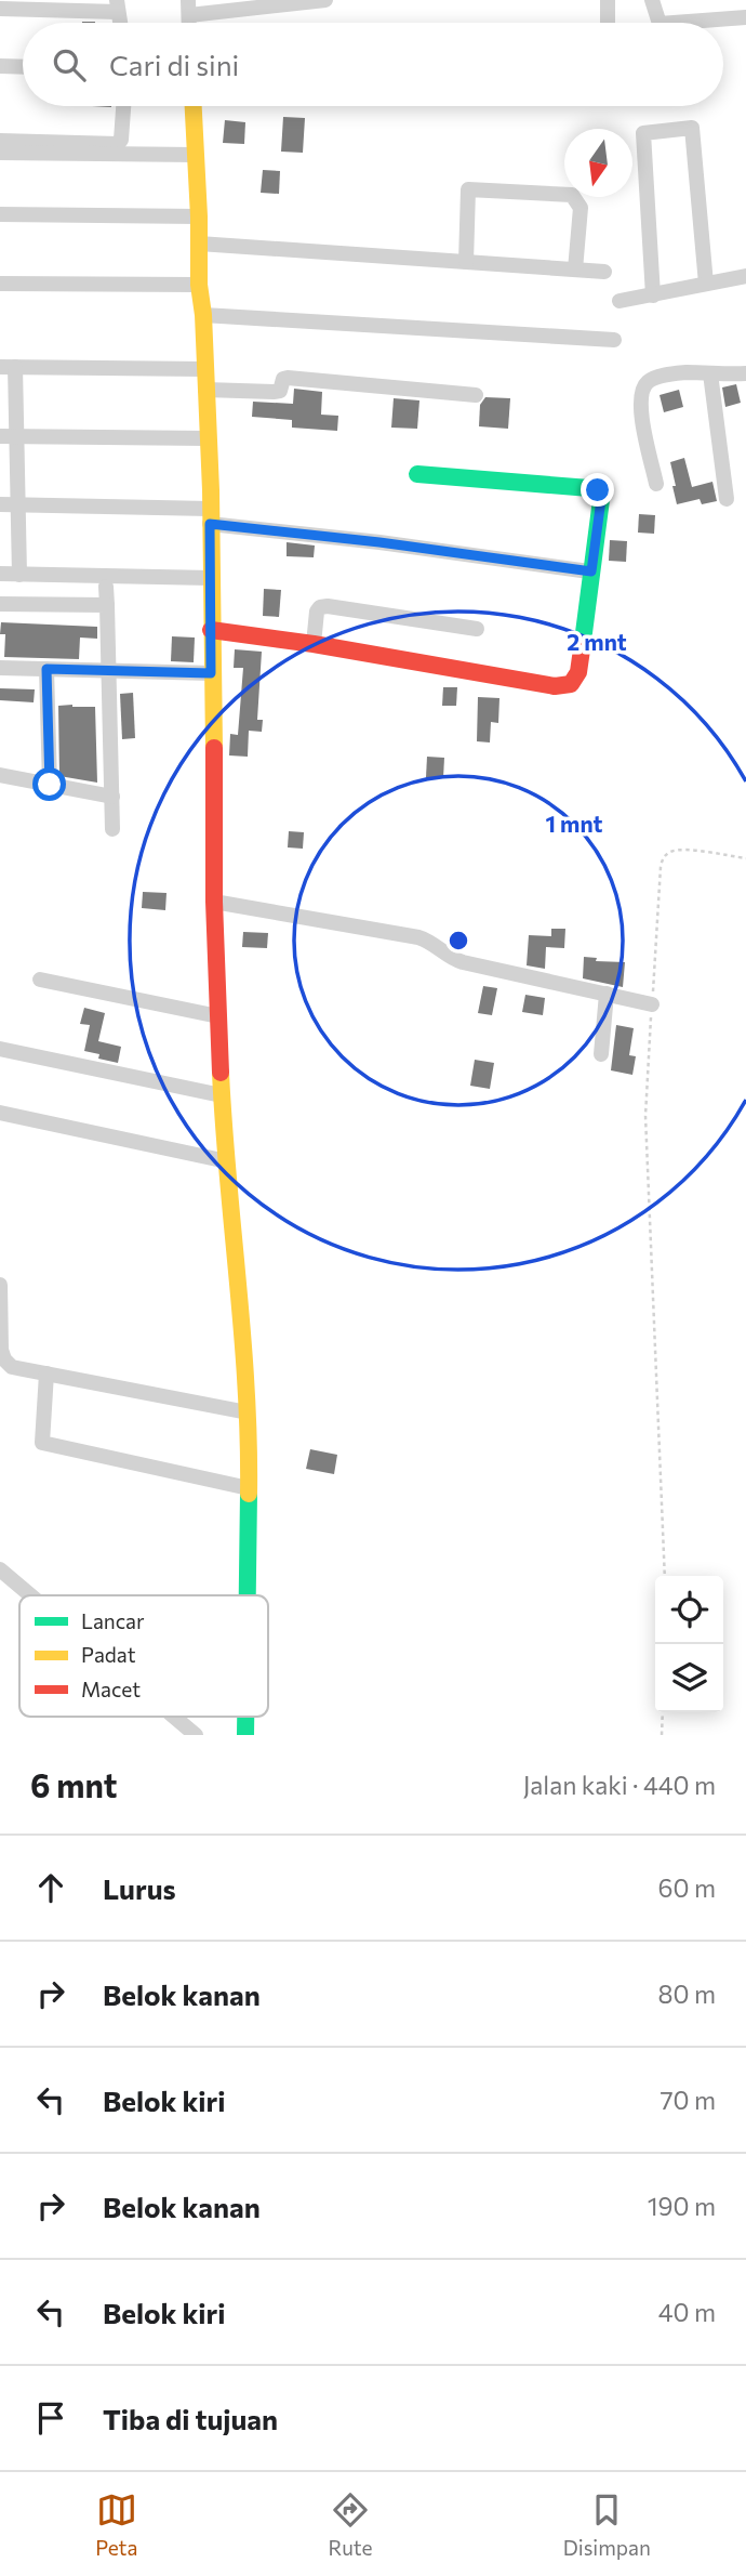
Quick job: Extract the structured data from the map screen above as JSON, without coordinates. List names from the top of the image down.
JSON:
{
  "legend": ["Lancar", "Padat", "Macet"],
  "north": "bottom",
  "page": {
    "search": "Cari di sini",
    "heading": ["6 mnt", "Jalan kaki · 440 m"],
    "list": [
      ["Lurus", "60 m"],
      ["Belok kanan", "80 m"],
      ["Belok kiri", "70 m"],
      ["Belok kanan", "190 m"],
      ["Belok kiri", "40 m"],
      "Tiba di tujuan"
    ],
    "nav": ["Peta", "Rute", "Disimpan"]
  },
  "rings": ["2 mnt", "1 mnt"]
}
